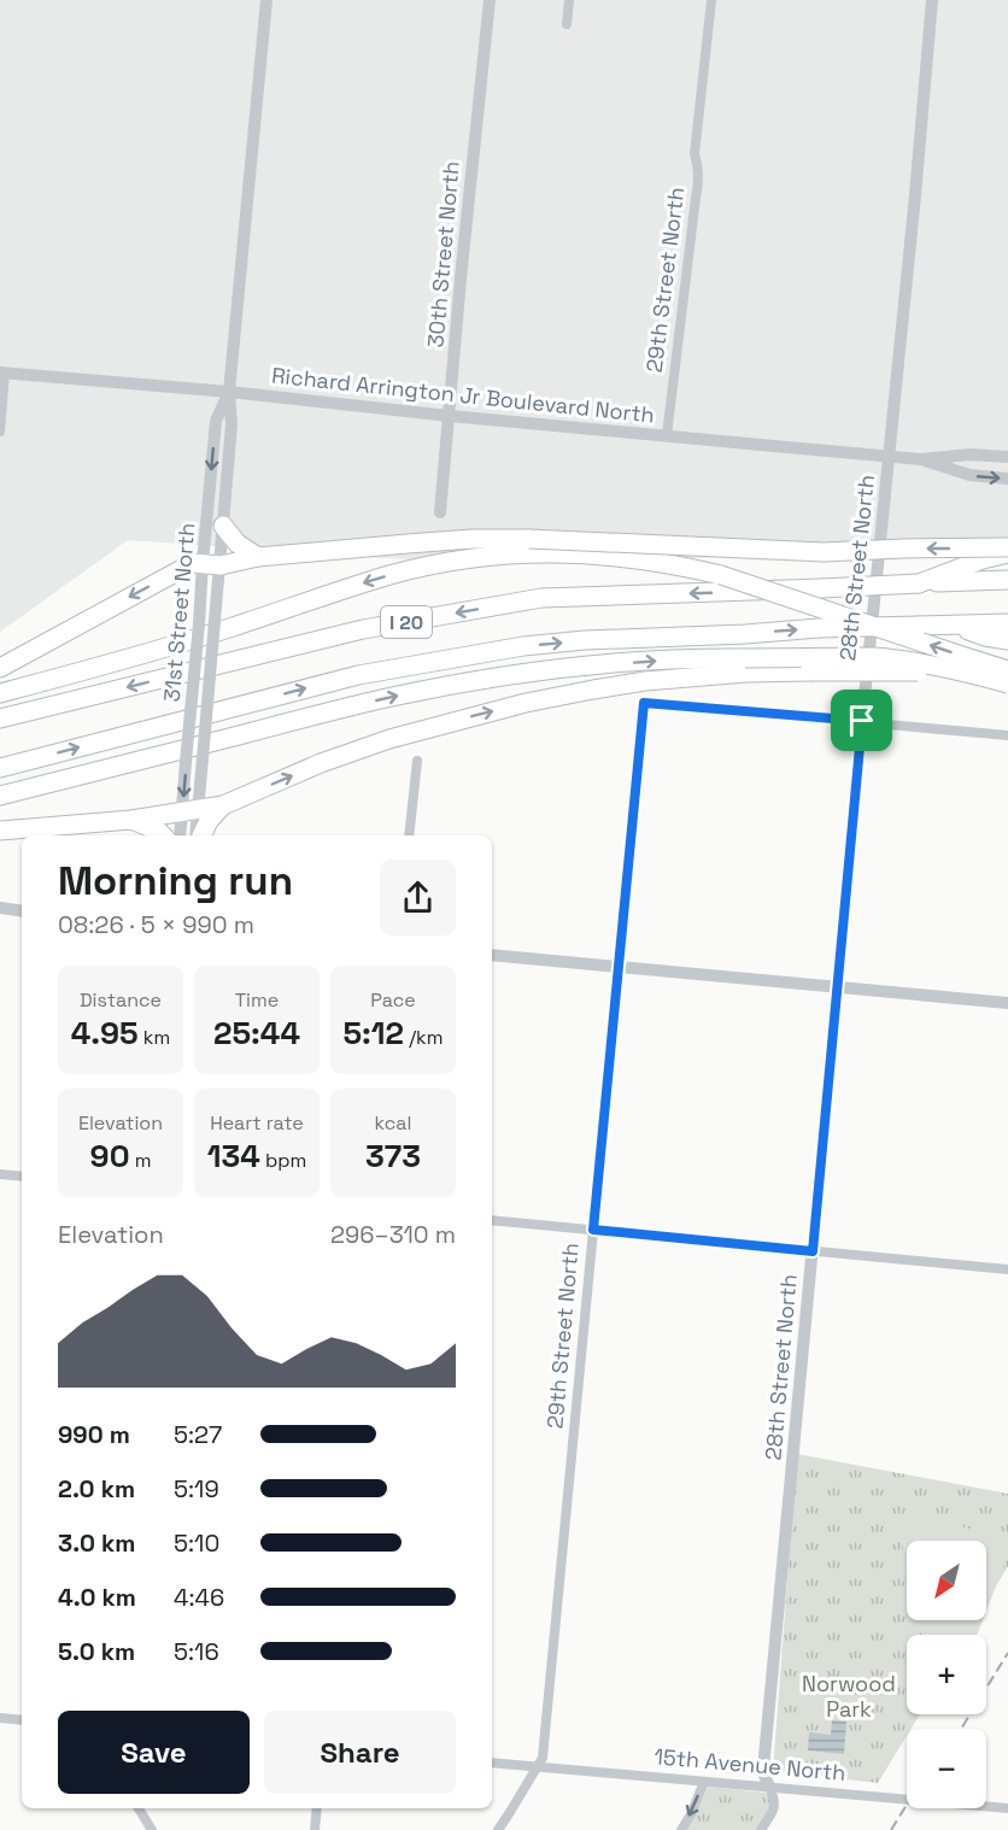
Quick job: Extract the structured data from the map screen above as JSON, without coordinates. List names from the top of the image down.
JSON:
{
  "streets": {
    "highway": ["I 20"],
    "street": [
      "30th Street North",
      "29th Street North",
      "Richard Arrington Jr Boulevard North",
      "28th Street North",
      "31st Street North",
      "15th Avenue North"
    ]
  },
  "crossings": [
    ["30th Street North", "Richard Arrington Jr Boulevard North"],
    ["29th Street North", "Richard Arrington Jr Boulevard North"],
    ["29th Street North", "28th Street North"],
    ["29th Street North", "15th Avenue North"],
    ["Richard Arrington Jr Boulevard North", "28th Street North"],
    ["Richard Arrington Jr Boulevard North", "31st Street North"],
    ["28th Street North", "15th Avenue North"]
  ],
  "parks": ["Norwood Park"],
  "north": "bottom left",
  "page": {
    "heading": ["Morning run", "08:26 · 5 × 990 m"],
    "stats": [
      ["Distance", "4.95 km"],
      ["Time", "25:44"],
      ["Pace", "5:12 /km"],
      ["Elevation", "90 m"],
      ["Heart rate", "134 bpm"],
      ["kcal", "373"]
    ],
    "chart": ["Elevation", "296–310 m"],
    "list": [
      {
        "name": "990 m",
        "note": "5:27"
      },
      {
        "name": "2.0 km",
        "note": "5:19"
      },
      {
        "name": "3.0 km",
        "note": "5:10"
      },
      {
        "name": "4.0 km",
        "note": "4:46"
      },
      {
        "name": "5.0 km",
        "note": "5:16"
      }
    ],
    "map_buttons": ["+", "−"],
    "buttons": ["Save", "Share"]
  }
}
